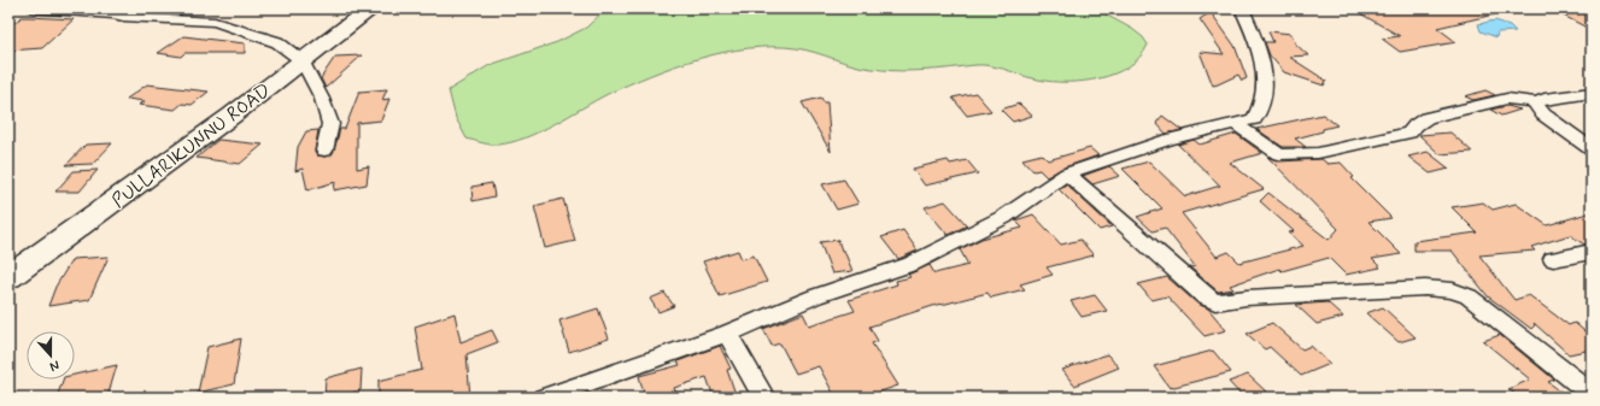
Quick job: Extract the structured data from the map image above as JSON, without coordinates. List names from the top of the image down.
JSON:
{
  "streets": {
    "main road": ["PULLARIKUNNU ROAD"]
  },
  "north": "bottom"
}
